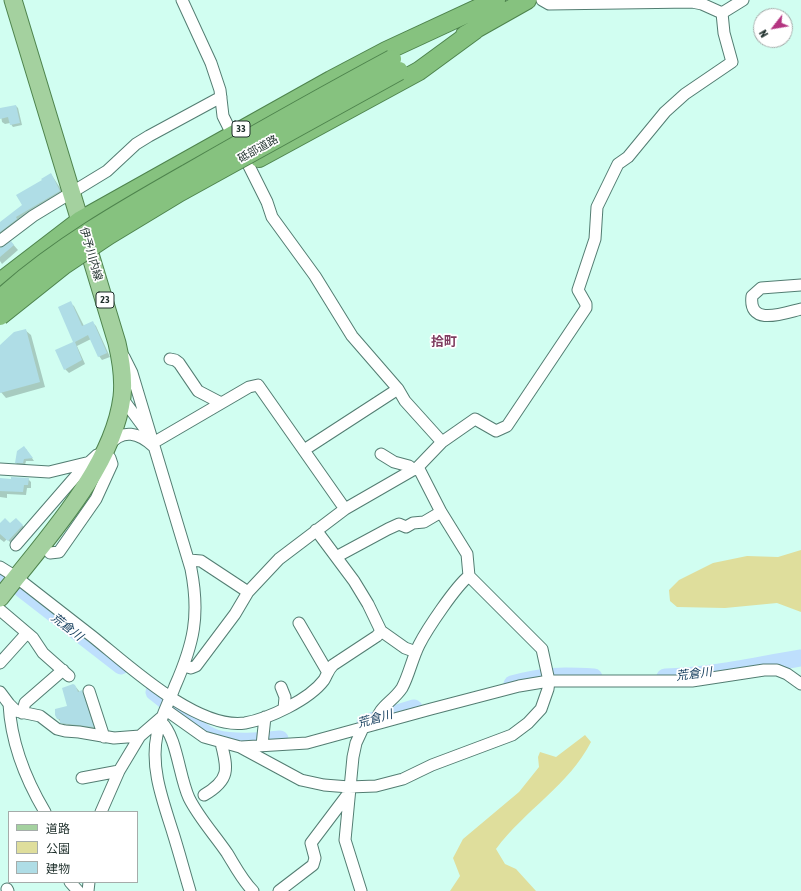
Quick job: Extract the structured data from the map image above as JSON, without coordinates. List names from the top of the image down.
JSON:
{
  "streets": {
    "highway": ["33", "砥部道路"],
    "main road": ["伊予川内線", "23"]
  },
  "crossings": [
    ["33", "砥部道路"],
    ["33", "伊予川内線"]
  ],
  "districts": ["拾町"],
  "water": ["荒倉川"],
  "legend": ["道路", "公園", "建物"],
  "north": "bottom left"
}
